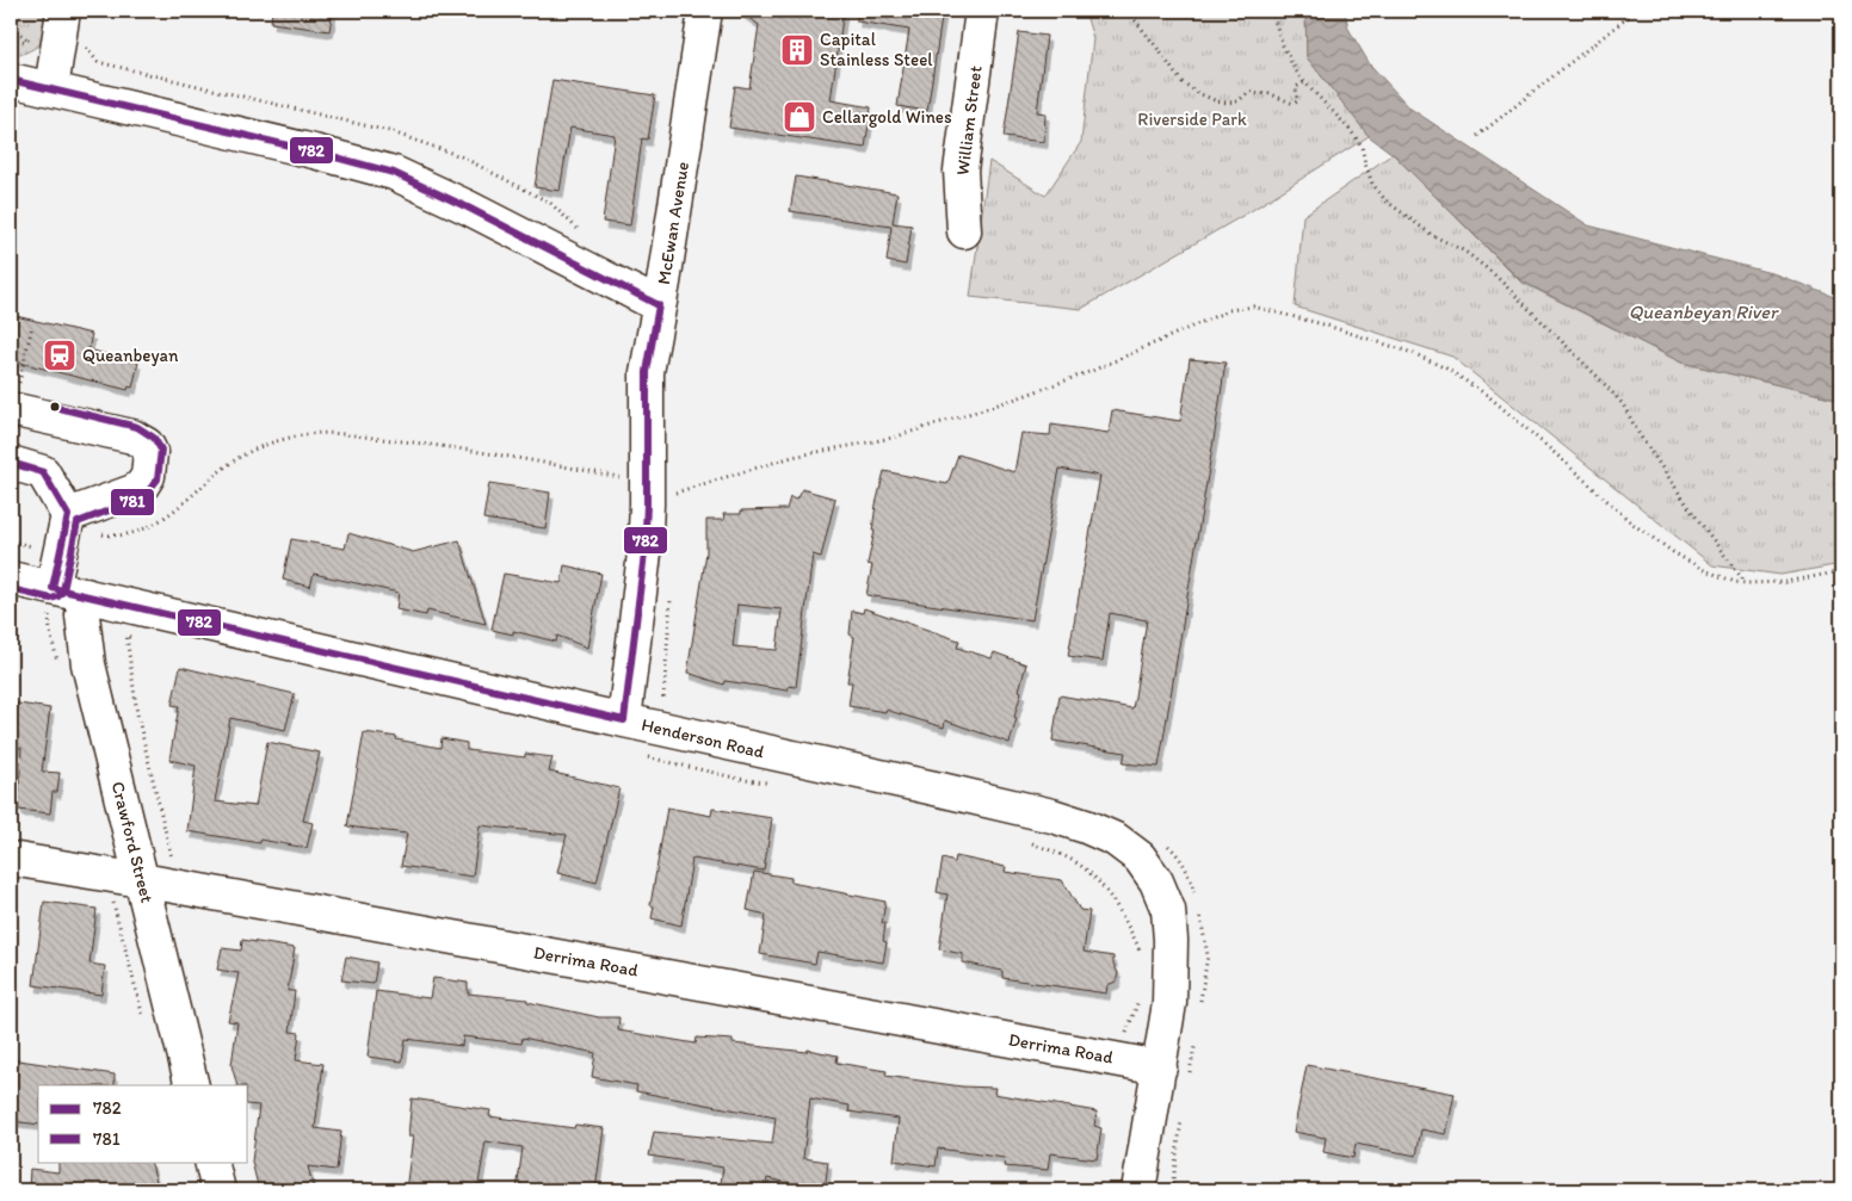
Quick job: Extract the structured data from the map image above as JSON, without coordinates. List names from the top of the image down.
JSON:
{
  "streets": {
    "street": [
      "William Street",
      "McEwan Avenue",
      "Henderson Road",
      "Crawford Street",
      "Derrima Road"
    ]
  },
  "crossings": [
    ["McEwan Avenue", "Henderson Road"],
    ["Henderson Road", "Crawford Street"],
    ["Henderson Road", "Derrima Road"],
    ["Crawford Street", "Derrima Road"]
  ],
  "water": ["Queanbeyan River"],
  "parks": ["Riverside Park"],
  "places": {
    "building": ["Capital Stainless Steel"],
    "shop": ["Cellargold Wines"],
    "station": ["Queanbeyan"]
  },
  "lines": ["transit line 782", "transit line 781"],
  "legend": ["782", "781"]
}
